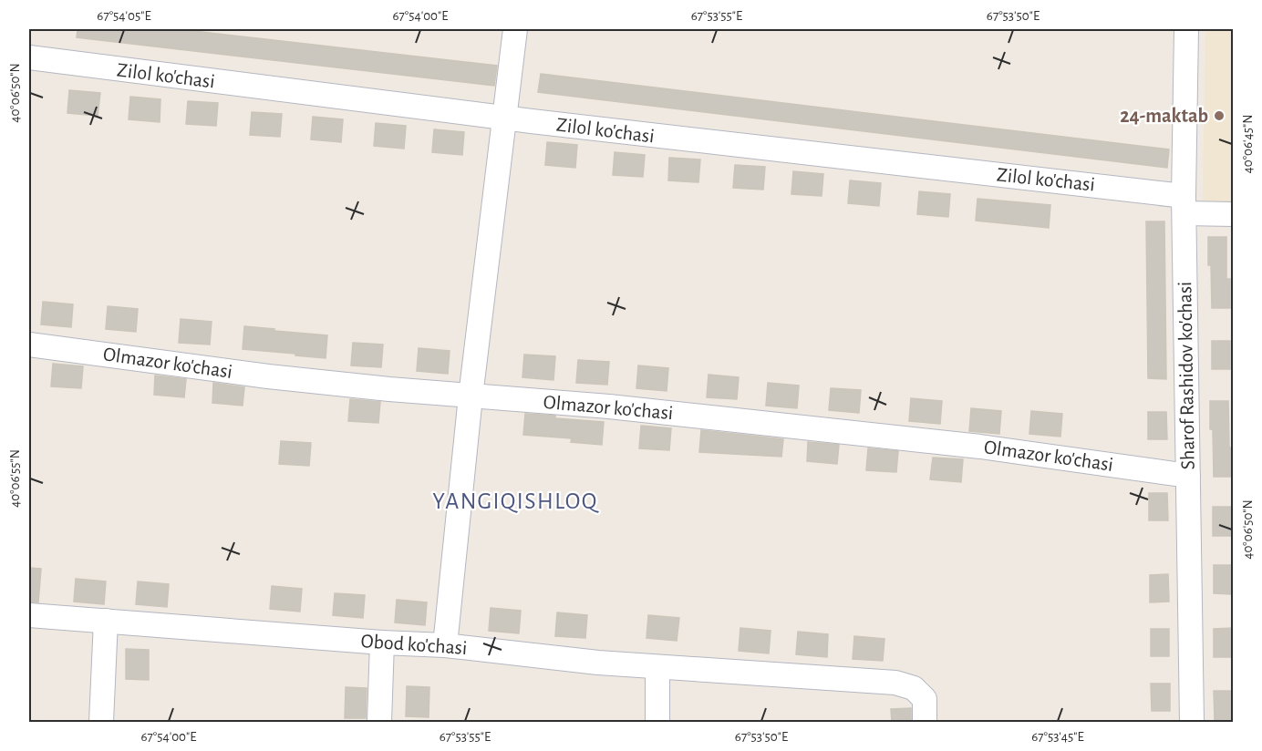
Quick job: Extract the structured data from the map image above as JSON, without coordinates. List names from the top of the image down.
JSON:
{
  "streets": {
    "street": [
      "Zilol ko'chasi",
      "Olmazor ko'chasi",
      "Sharof Rashidov ko'chasi",
      "Obod ko'chasi"
    ]
  },
  "crossings": [
    ["Zilol ko'chasi", "Sharof Rashidov ko'chasi"],
    ["Olmazor ko'chasi", "Sharof Rashidov ko'chasi"]
  ],
  "districts": ["YANGIQISHLOQ"],
  "places": ["24-maktab"],
  "coordinates": [
    "67°54'05\"E",
    "67°54'00\"E",
    "67°53'55\"E",
    "67°53'50\"E",
    "40°06'50\"N",
    "40°06'45\"N",
    "40°06'55\"N",
    "67°53'45\"E"
  ]
}
